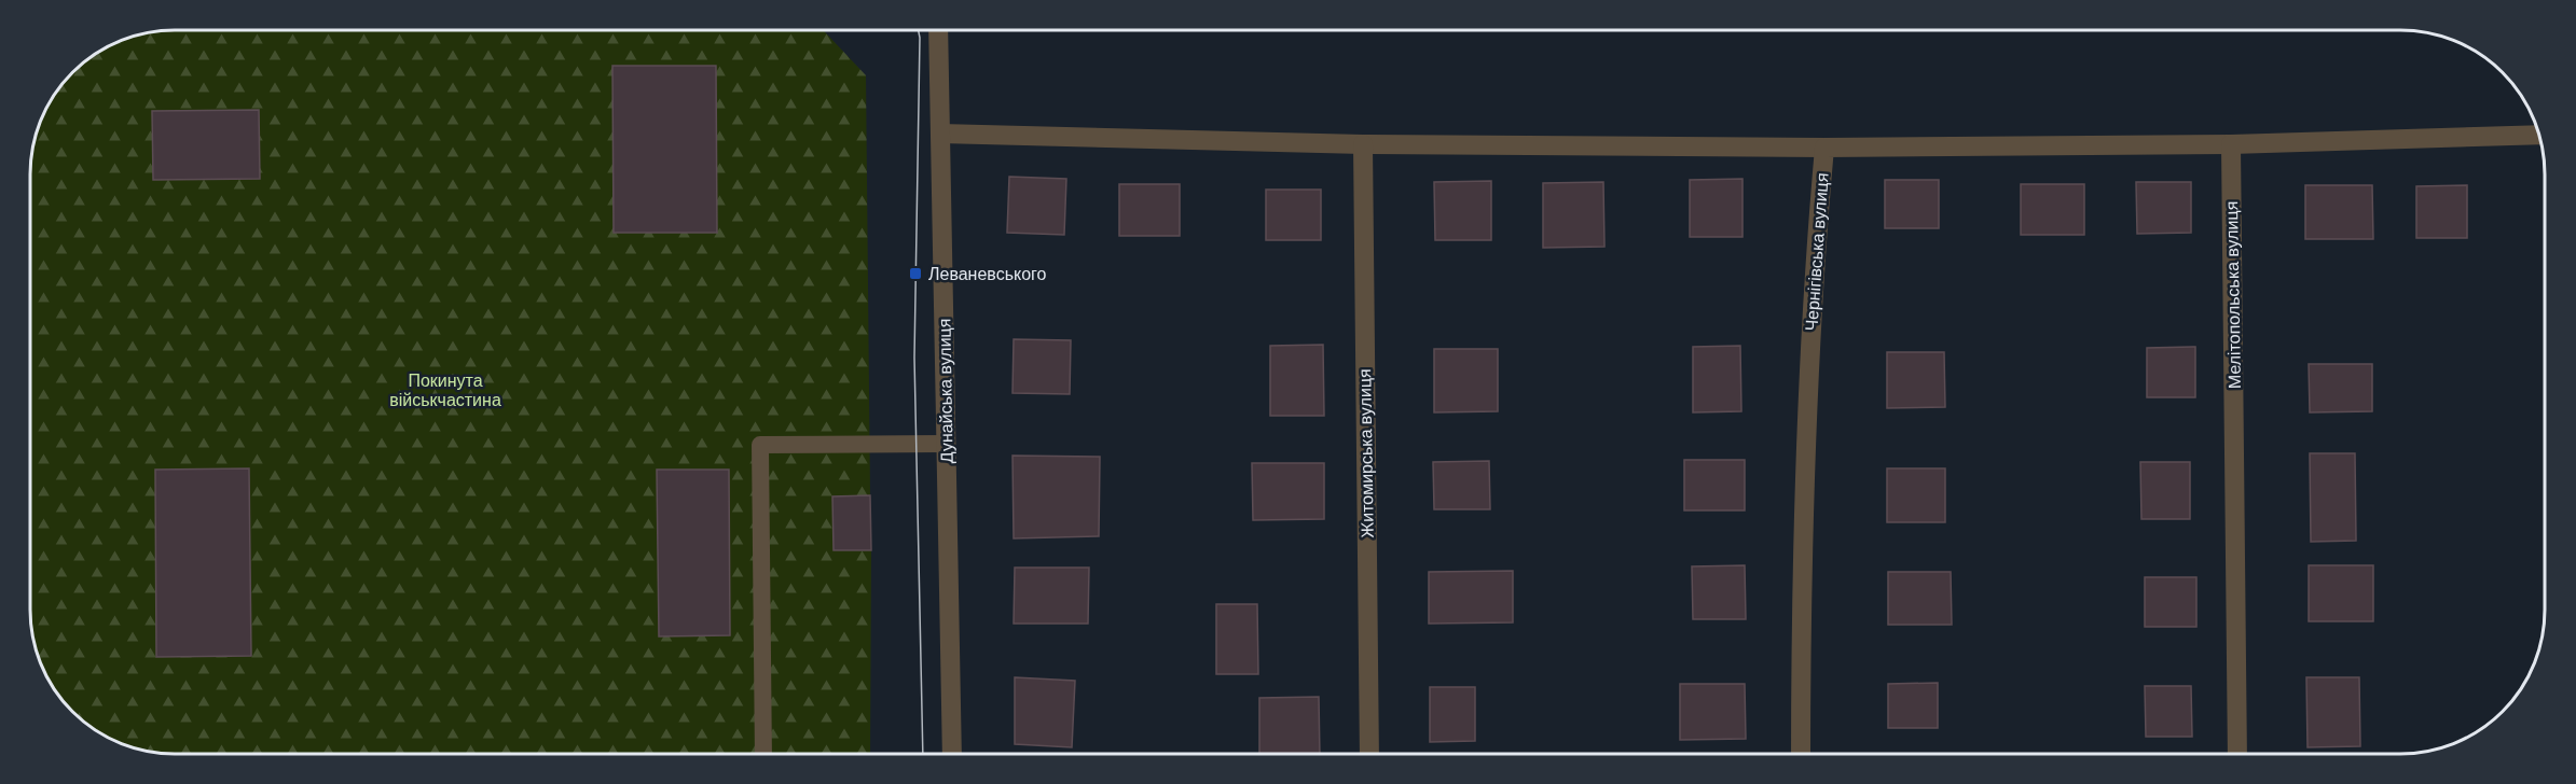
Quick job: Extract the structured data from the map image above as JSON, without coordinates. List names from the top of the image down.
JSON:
{
  "streets": {
    "street": [
      "Чернігівська вулиця",
      "Мелітопольська вулиця",
      "Дунайська вулиця",
      "Житомирська вулиця"
    ]
  },
  "crossings": [
    ["Чернігівська вулиця", "Мелітопольська вулиця"]
  ],
  "parks": ["Покинута військчастина"],
  "places": {
    "transit": ["Леваневського"]
  }
}
